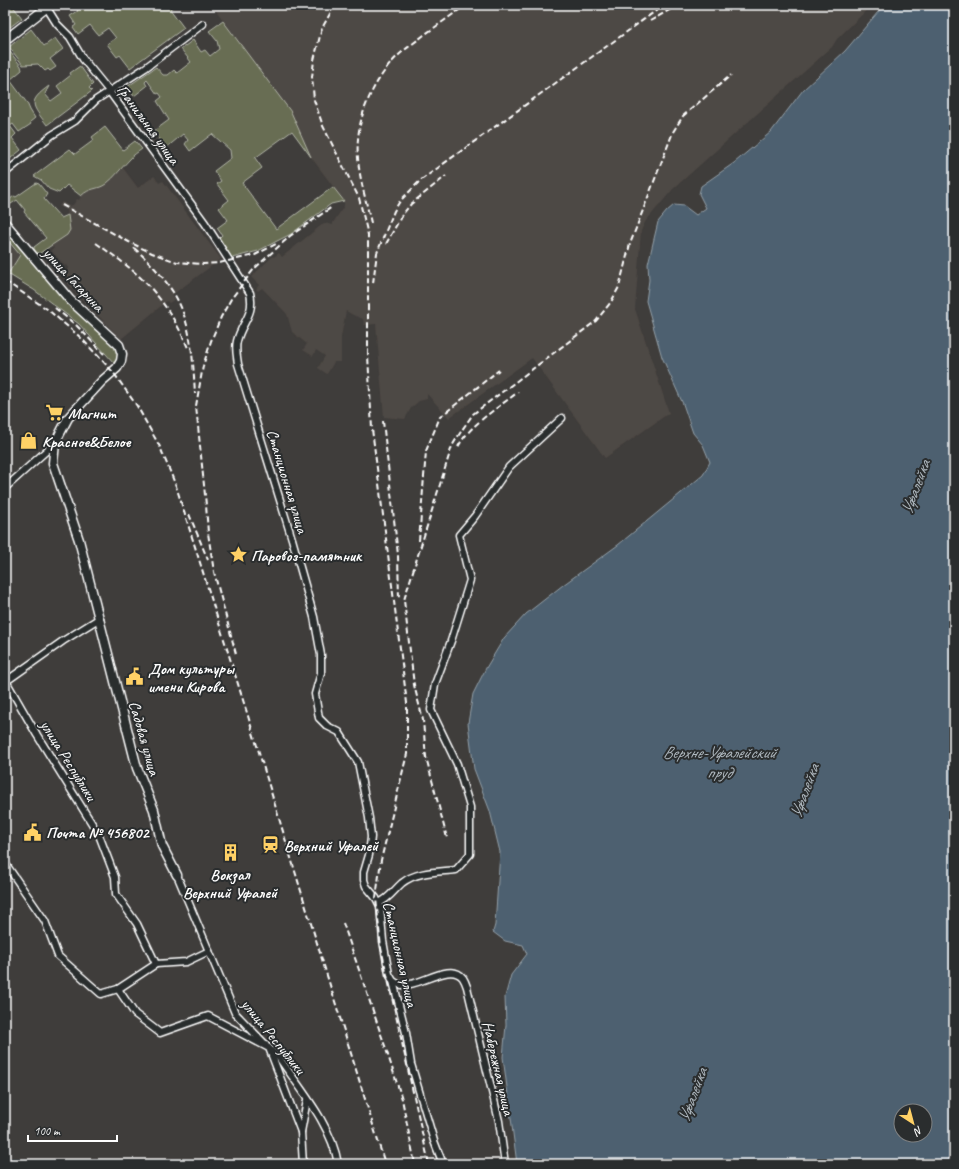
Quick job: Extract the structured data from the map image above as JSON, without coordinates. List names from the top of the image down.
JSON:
{
  "streets": {
    "street": [
      "Гранильная улица",
      "улица Гагарина",
      "Станционная улица",
      "Садовая улица",
      "улица Республики",
      "Набережная улица"
    ]
  },
  "crossings": [
    ["Гранильная улица", "Станционная улица"],
    ["улица Гагарина", "Садовая улица"],
    ["Станционная улица", "Набережная улица"],
    ["Садовая улица", "улица Республики"]
  ],
  "water": ["Уфалейка", "Верхне-Уфалейский пруд"],
  "places": {
    "supermarket": ["Магнит"],
    "shop": ["Красное&Белое"],
    "place": ["Паровоз-памятник"],
    "public building": ["Дом культуры имени Кирова", "Почта № 456802"],
    "station": ["Верхний Уфалей"],
    "building": ["Вокзал Верхний Уфалей"]
  },
  "scale_bar": "100 m",
  "north": "bottom right"
}
